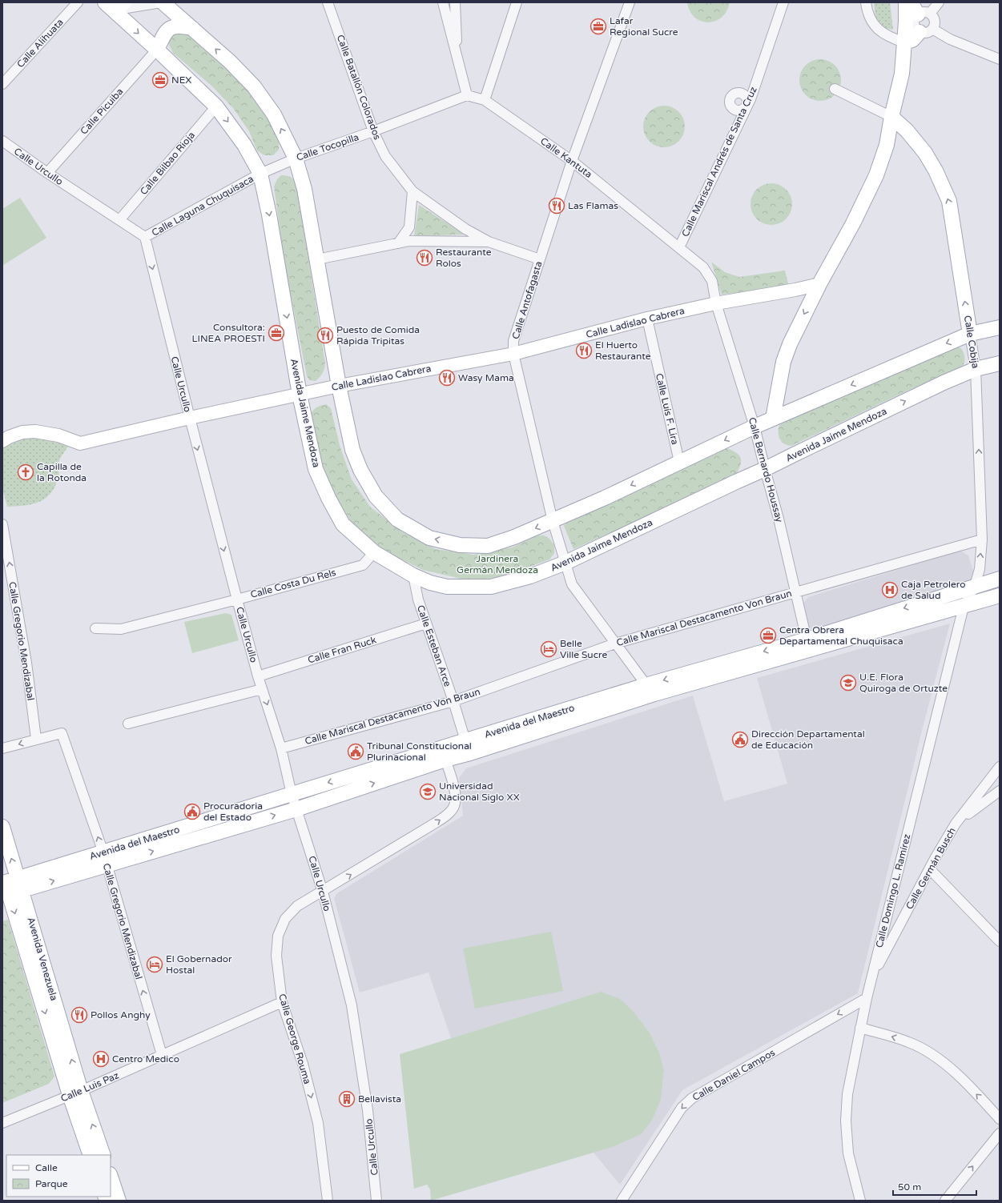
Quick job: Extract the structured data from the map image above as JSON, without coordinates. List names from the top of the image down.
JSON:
{
  "streets": {
    "main road": [
      "Calle Ladislao Cabrera",
      "Calle Cobija",
      "Avenida Jaime Mendoza",
      "Avenida del Maestro",
      "Avenida Venezuela"
    ],
    "street": [
      "Calle Alihuata",
      "Calle Batallón Colorados",
      "Calle Picuiba",
      "Calle Tocopilla",
      "Calle Kantuta",
      "Calle Mariscal Andrés de Santa Cruz",
      "Calle Bilbao Rioja",
      "Calle Urcullo",
      "Calle Laguna Chuquisaca",
      "Calle Antofagasta",
      "Calle Luís F. Lira",
      "Calle Bernardo Houssay",
      "Calle Costa Du Rels",
      "Calle Mariscal Destacamento Von Braun",
      "Calle Gregorio Mendizabal",
      "Calle Esteban Arce",
      "Calle Fran Ruck",
      "Calle Germán Busch",
      "Calle Domingo L. Ramírez",
      "Calle George Rouma",
      "Calle Daniel Campos",
      "Calle Luis Paz"
    ]
  },
  "crossings": [
    ["Calle Batallón Colorados", "Calle Tocopilla"],
    ["Calle Batallón Colorados", "Calle Antofagasta"],
    ["Calle Picuiba", "Calle Urcullo"],
    ["Calle Picuiba", "Avenida Jaime Mendoza"],
    ["Calle Tocopilla", "Calle Kantuta"],
    ["Calle Tocopilla", "Calle Laguna Chuquisaca"],
    ["Calle Tocopilla", "Avenida Jaime Mendoza"],
    ["Calle Kantuta", "Calle Mariscal Andrés de Santa Cruz"],
    ["Calle Kantuta", "Calle Antofagasta"],
    ["Calle Kantuta", "Calle Ladislao Cabrera"],
    ["Calle Kantuta", "Calle Bernardo Houssay"],
    ["Calle Bilbao Rioja", "Calle Urcullo"],
    ["Calle Bilbao Rioja", "Avenida Jaime Mendoza"],
    ["Calle Urcullo", "Calle Laguna Chuquisaca"],
    ["Calle Urcullo", "Calle Ladislao Cabrera"],
    ["Calle Urcullo", "Calle Costa Du Rels"],
    ["Calle Urcullo", "Calle Mariscal Destacamento Von Braun"],
    ["Calle Urcullo", "Calle Fran Ruck"],
    ["Calle Urcullo", "Avenida del Maestro"],
    ["Calle Urcullo", "Calle George Rouma"],
    ["Calle Laguna Chuquisaca", "Avenida Jaime Mendoza"],
    ["Calle Antofagasta", "Calle Ladislao Cabrera"],
    ["Calle Antofagasta", "Avenida Jaime Mendoza"],
    ["Calle Antofagasta", "Calle Mariscal Destacamento Von Braun"],
    ["Calle Antofagasta", "Avenida del Maestro"],
    ["Calle Ladislao Cabrera", "Calle Luís F. Lira"],
    ["Calle Ladislao Cabrera", "Avenida Jaime Mendoza"],
    ["Calle Ladislao Cabrera", "Calle Bernardo Houssay"],
    ["Calle Cobija", "Avenida Jaime Mendoza"],
    ["Calle Cobija", "Calle Mariscal Destacamento Von Braun"],
    ["Calle Cobija", "Avenida del Maestro"],
    ["Calle Cobija", "Calle Domingo L. Ramírez"],
    ["Avenida Jaime Mendoza", "Calle Bernardo Houssay"],
    ["Avenida Jaime Mendoza", "Calle Costa Du Rels"],
    ["Avenida Jaime Mendoza", "Calle Esteban Arce"],
    ["Calle Bernardo Houssay", "Calle Mariscal Destacamento Von Braun"],
    ["Calle Bernardo Houssay", "Avenida del Maestro"],
    ["Calle Mariscal Destacamento Von Braun", "Calle Esteban Arce"],
    ["Calle Gregorio Mendizabal", "Avenida del Maestro"],
    ["Calle Gregorio Mendizabal", "Calle Luis Paz"],
    ["Calle Esteban Arce", "Calle Fran Ruck"],
    ["Calle Esteban Arce", "Avenida del Maestro"],
    ["Avenida del Maestro", "Calle Domingo L. Ramírez"],
    ["Avenida del Maestro", "Avenida Venezuela"],
    ["Avenida del Maestro", "Calle George Rouma"],
    ["Calle Germán Busch", "Calle Domingo L. Ramírez"],
    ["Calle Domingo L. Ramírez", "Calle Daniel Campos"],
    ["Avenida Venezuela", "Calle Luis Paz"],
    ["Calle George Rouma", "Calle Luis Paz"]
  ],
  "one_way": [
    "Calle Urcullo",
    "Calle Cobija",
    "Calle Gregorio Mendizabal",
    "Calle Daniel Campos"
  ],
  "parks": ["Jardinera Germán Mendoza"],
  "places": {
    "office": [
      "Lafar Regional Sucre",
      "NEX",
      "Consultora: LINEA PROESTI",
      "Centra Obrera Departamental Chuquisaca"
    ],
    "restaurant": [
      "Las Flamas",
      "Restaurante Rolos",
      "Puesto de Comida Rápida Tripitas",
      "El Huerto Restaurante",
      "Wasy Mama",
      "Pollos Anghy"
    ],
    "church": ["Capilla de la Rotonda"],
    "hospital": ["Caja Petrolero de Salud", "Centro Medico"],
    "hotel": ["Belle Ville Sucre", "El Gobernador Hostal"],
    "school or university": ["U.E. Flora Quiroga de Ortuzte", "Universidad Nacional Siglo XX"],
    "public building": ["Dirección Departamental de Educación", "Tribunal Constitucional Plurinacional", "Procuradoria del Estado"],
    "building": ["Bellavista"]
  },
  "legend": ["Calle", "Parque"],
  "scale_bar": "50 m"
}
